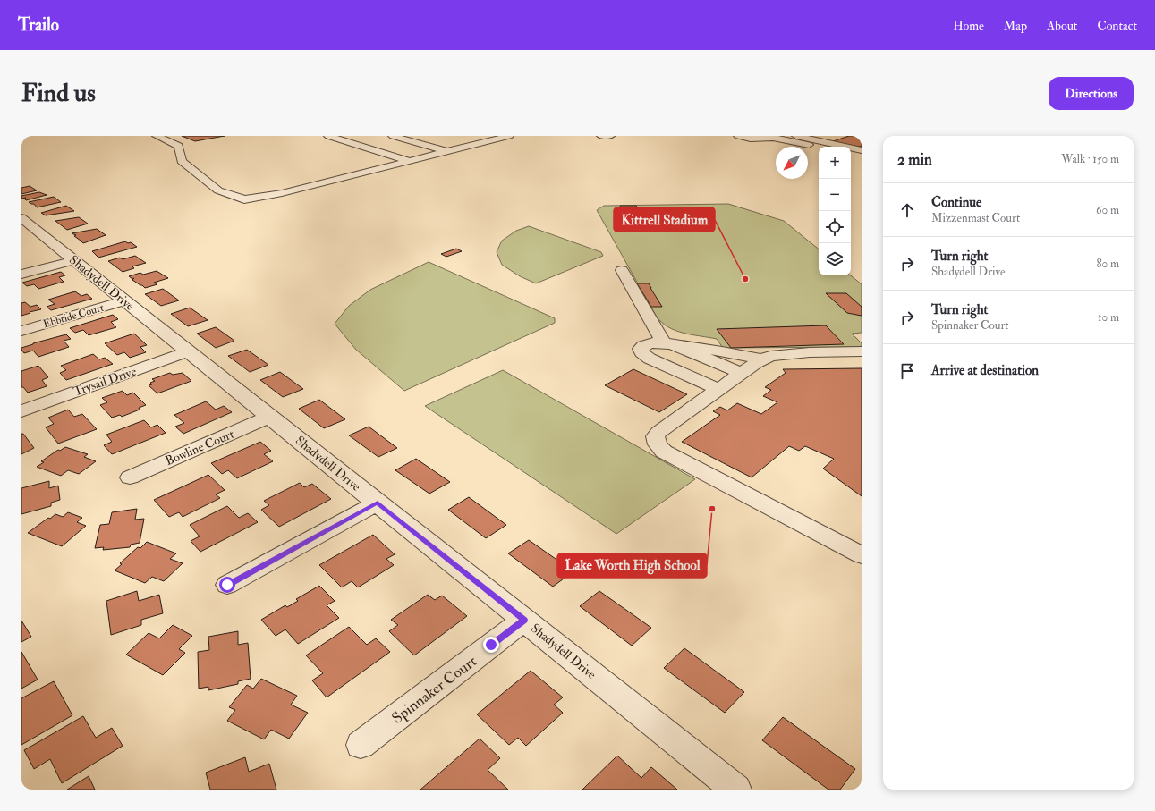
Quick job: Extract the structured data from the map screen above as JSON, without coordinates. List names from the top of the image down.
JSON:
{
  "streets": {
    "street": [
      "Shadydell Drive",
      "Ebbtide Court",
      "Trysail Drive",
      "Bowline Court",
      "Spinnaker Court"
    ]
  },
  "crossings": [
    ["Shadydell Drive", "Ebbtide Court"],
    ["Shadydell Drive", "Trysail Drive"],
    ["Shadydell Drive", "Bowline Court"],
    ["Shadydell Drive", "Spinnaker Court"]
  ],
  "places": ["Kittrell Stadium", "Lake Worth High School"],
  "north": "bottom left",
  "page": {
    "header": "Trailo",
    "nav": [
      "Home",
      "Map",
      "About",
      "Contact"
    ],
    "buttons": "Directions",
    "title": "Find us",
    "heading": ["2 min", "Walk · 150 m"],
    "map_buttons": ["+", "−"],
    "list": [
      ["Continue", "Mizzenmast Court", "60 m"],
      ["Turn right", "Shadydell Drive", "80 m"],
      ["Turn right", "Spinnaker Court", "10 m"],
      "Arrive at destination"
    ]
  }
}
